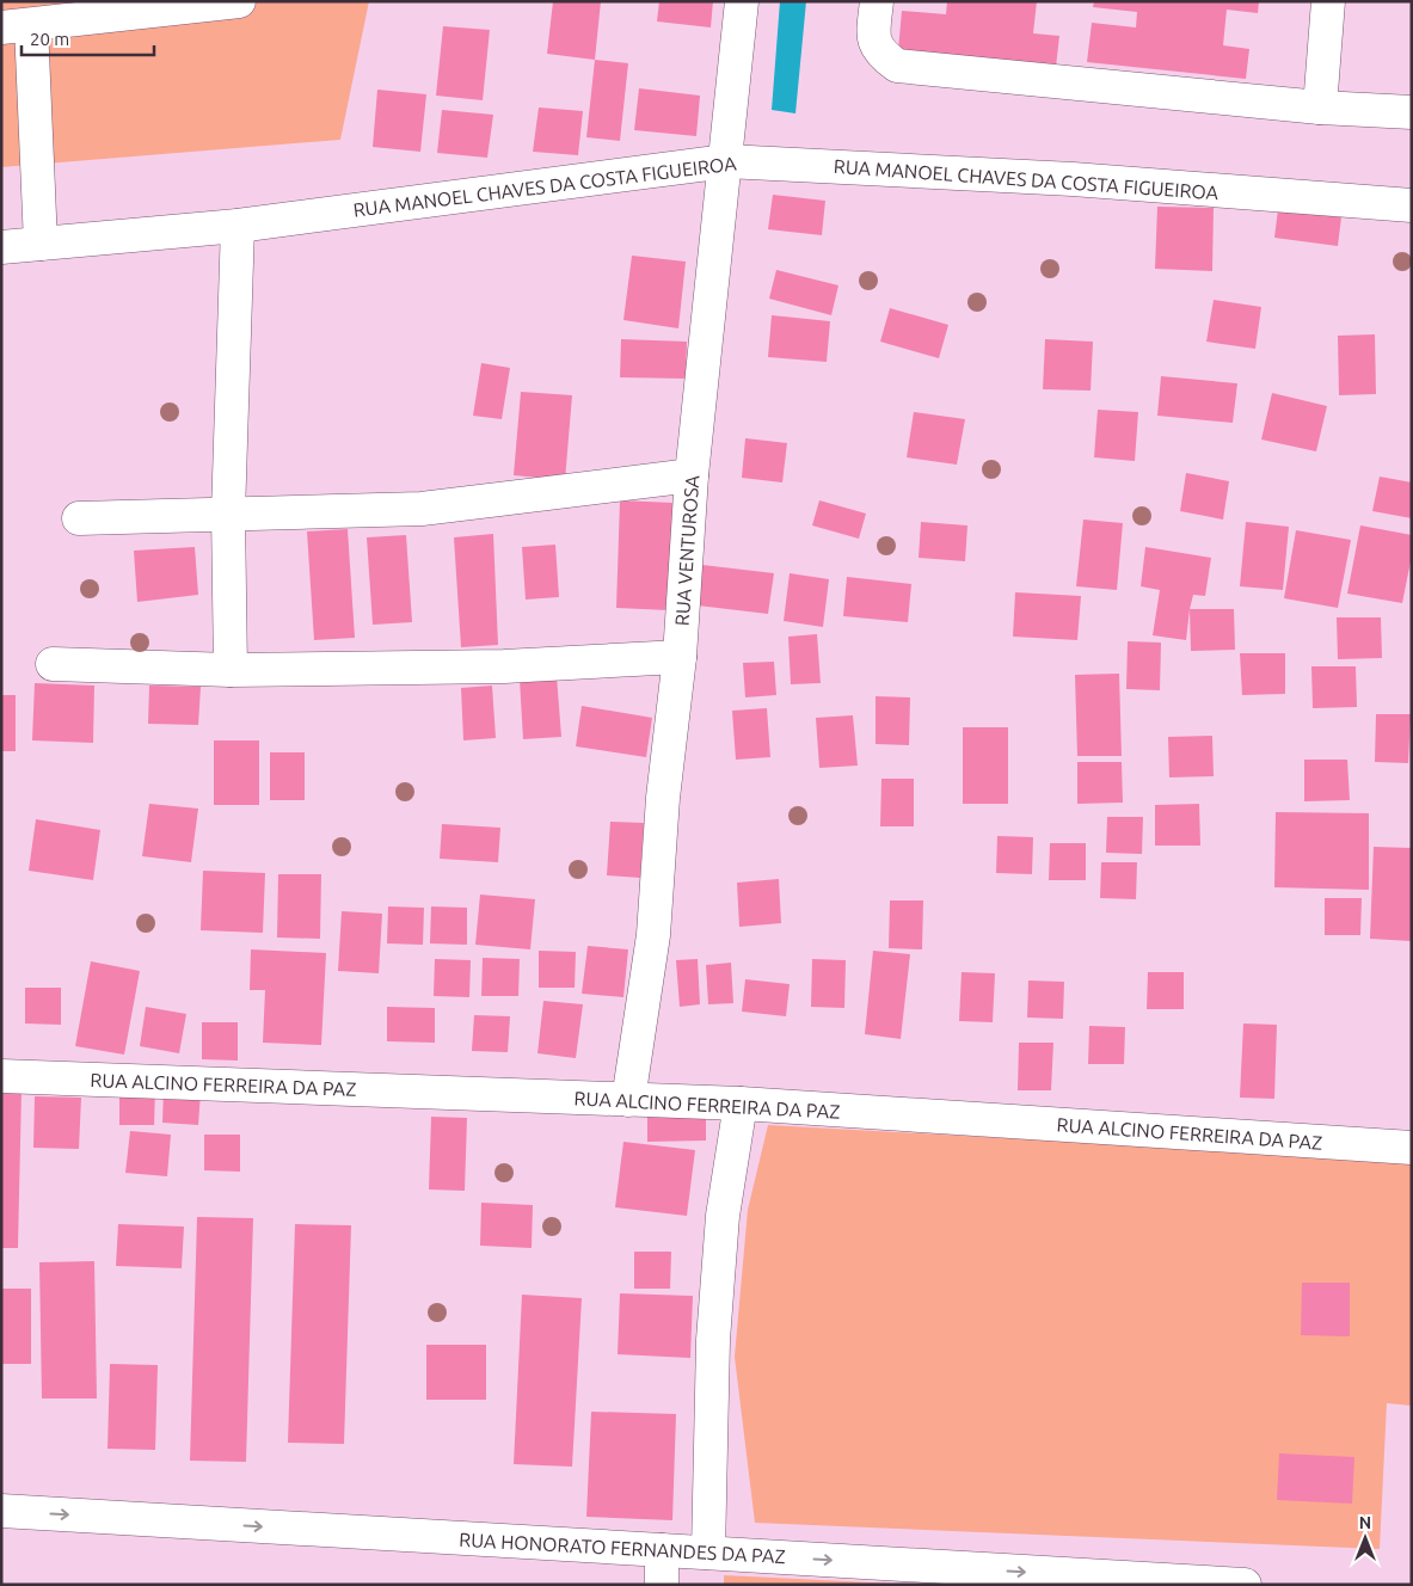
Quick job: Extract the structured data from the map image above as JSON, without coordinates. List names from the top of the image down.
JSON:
{
  "streets": {
    "street": [
      "RUA MANOEL CHAVES DA COSTA FIGUEIROA",
      "RUA VENTUROSA",
      "RUA ALCINO FERREIRA DA PAZ",
      "RUA HONORATO FERNANDES DA PAZ"
    ]
  },
  "crossings": [
    ["RUA MANOEL CHAVES DA COSTA FIGUEIROA", "RUA VENTUROSA"],
    ["RUA VENTUROSA", "RUA ALCINO FERREIRA DA PAZ"]
  ],
  "one_way": ["RUA HONORATO FERNANDES DA PAZ"],
  "scale_bar": "20 m",
  "north": "top"
}
